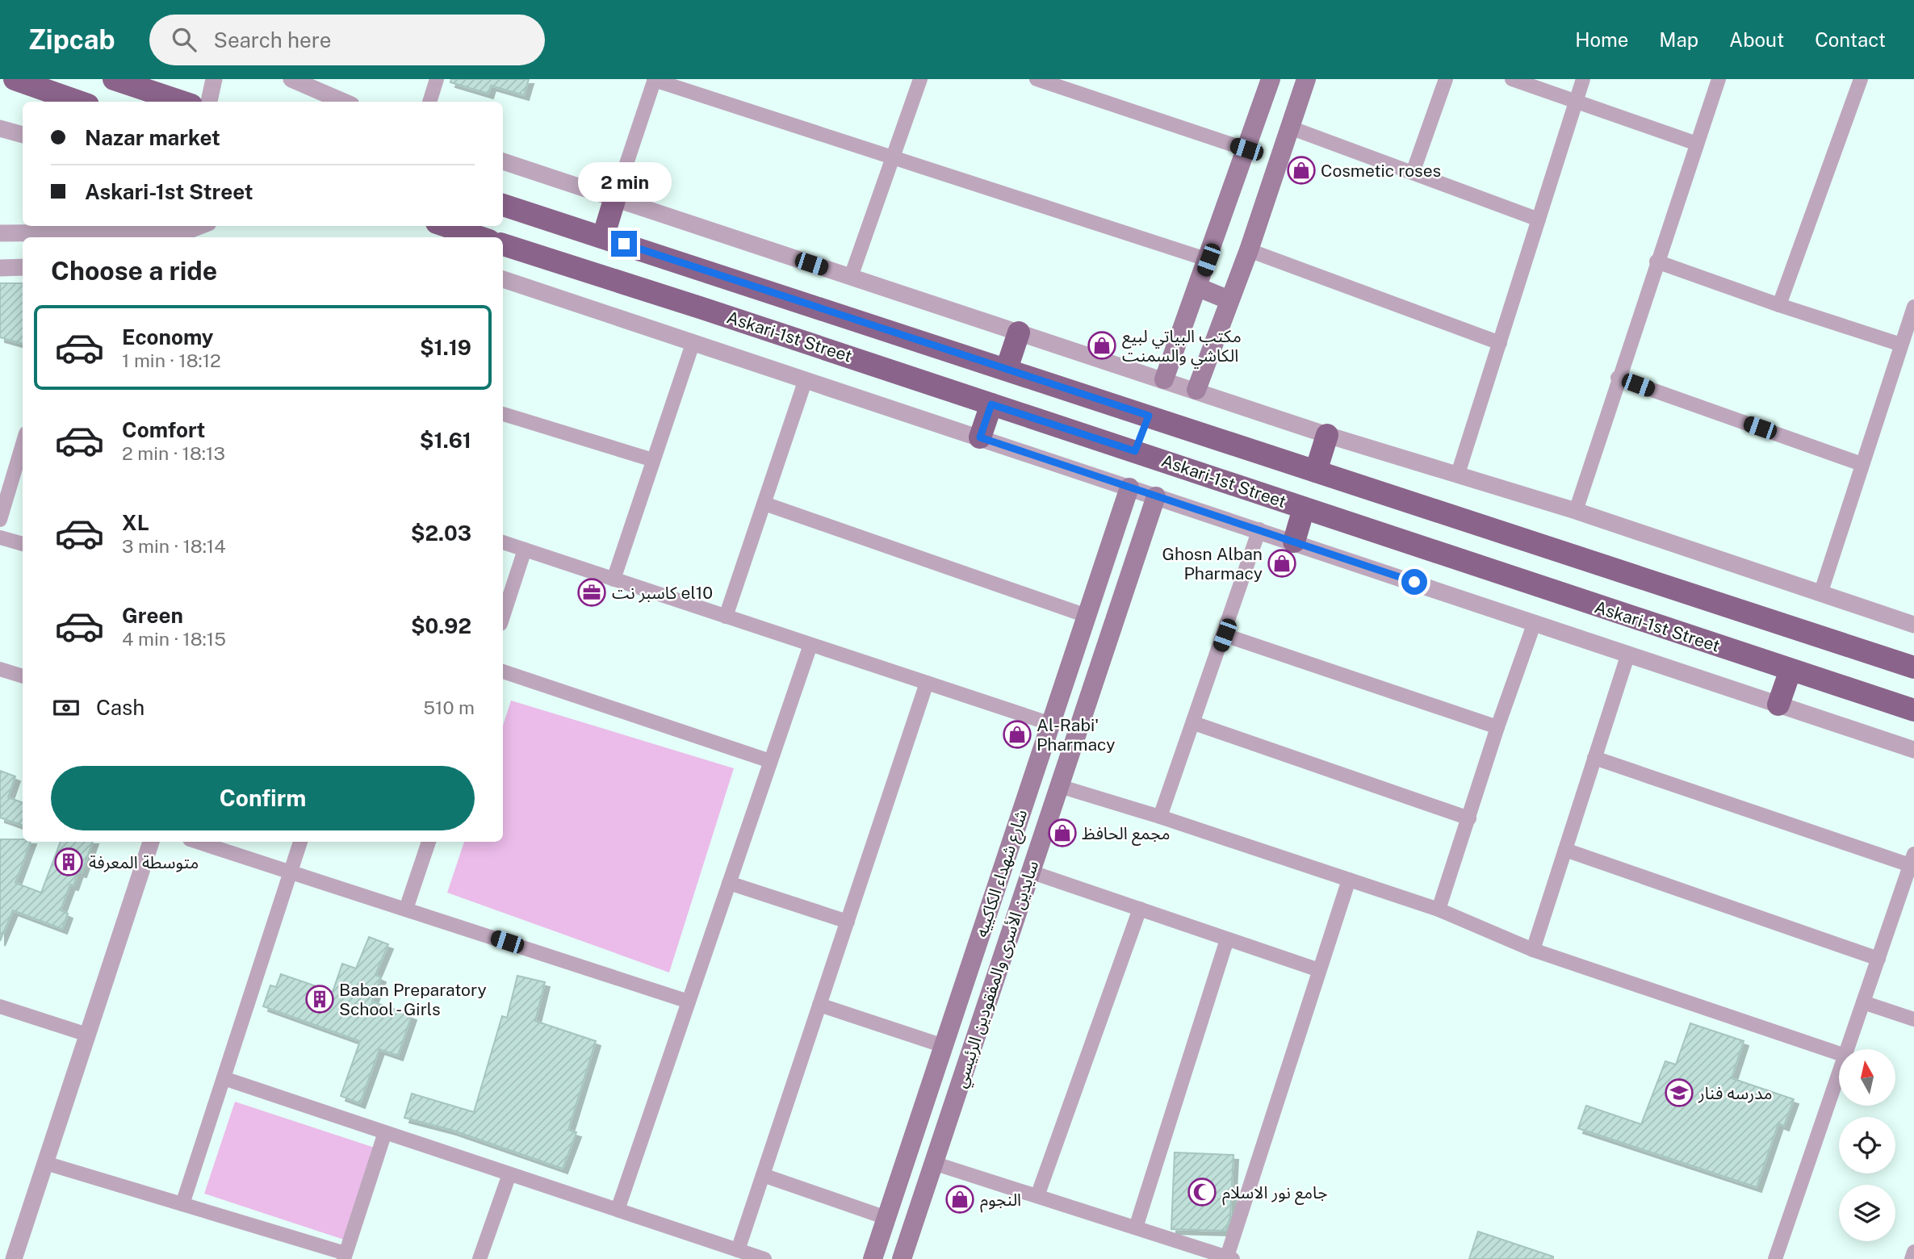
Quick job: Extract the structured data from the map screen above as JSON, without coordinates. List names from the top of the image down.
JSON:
{
  "streets": {
    "main road": ["Askari-1st Street", "شارع شهداء الكاكييه", "سايدين الأسرى والمفقودين الرئيسي"]
  },
  "places": {
    "shop": [
      "Cosmetic roses",
      "مكتب البياتي لبيع الكاشي والسمنت",
      "Ghosn Alban Pharmacy",
      "Al-Rabi' Pharmacy",
      "مجمع الحافظ",
      "النجوم"
    ],
    "office": ["كاسبر نت el10"],
    "building": ["متوسطة المعرفة", "Baban Preparatory School - Girls"],
    "school or university": ["مدرسه فنار"],
    "mosque": ["جامع نور الاسلام"]
  },
  "north": "top",
  "page": {
    "header": "Zipcab",
    "search": "Search here",
    "nav": [
      "Home",
      "Map",
      "About",
      "Contact"
    ],
    "banner": ["Nazar market", "Askari-1st Street"],
    "bubble": "2 min",
    "heading": "Choose a ride",
    "list": [
      {
        "name": "Economy",
        "note": "1 min · 18:12",
        "value": "$1.19"
      },
      {
        "name": "Comfort",
        "note": "2 min · 18:13",
        "value": "$1.61"
      },
      {
        "name": "XL",
        "note": "3 min · 18:14",
        "value": "$2.03"
      },
      {
        "name": "Green",
        "note": "4 min · 18:15",
        "value": "$0.92"
      }
    ],
    "pay": ["Cash", "510 m"],
    "buttons": "Confirm"
  }
}
